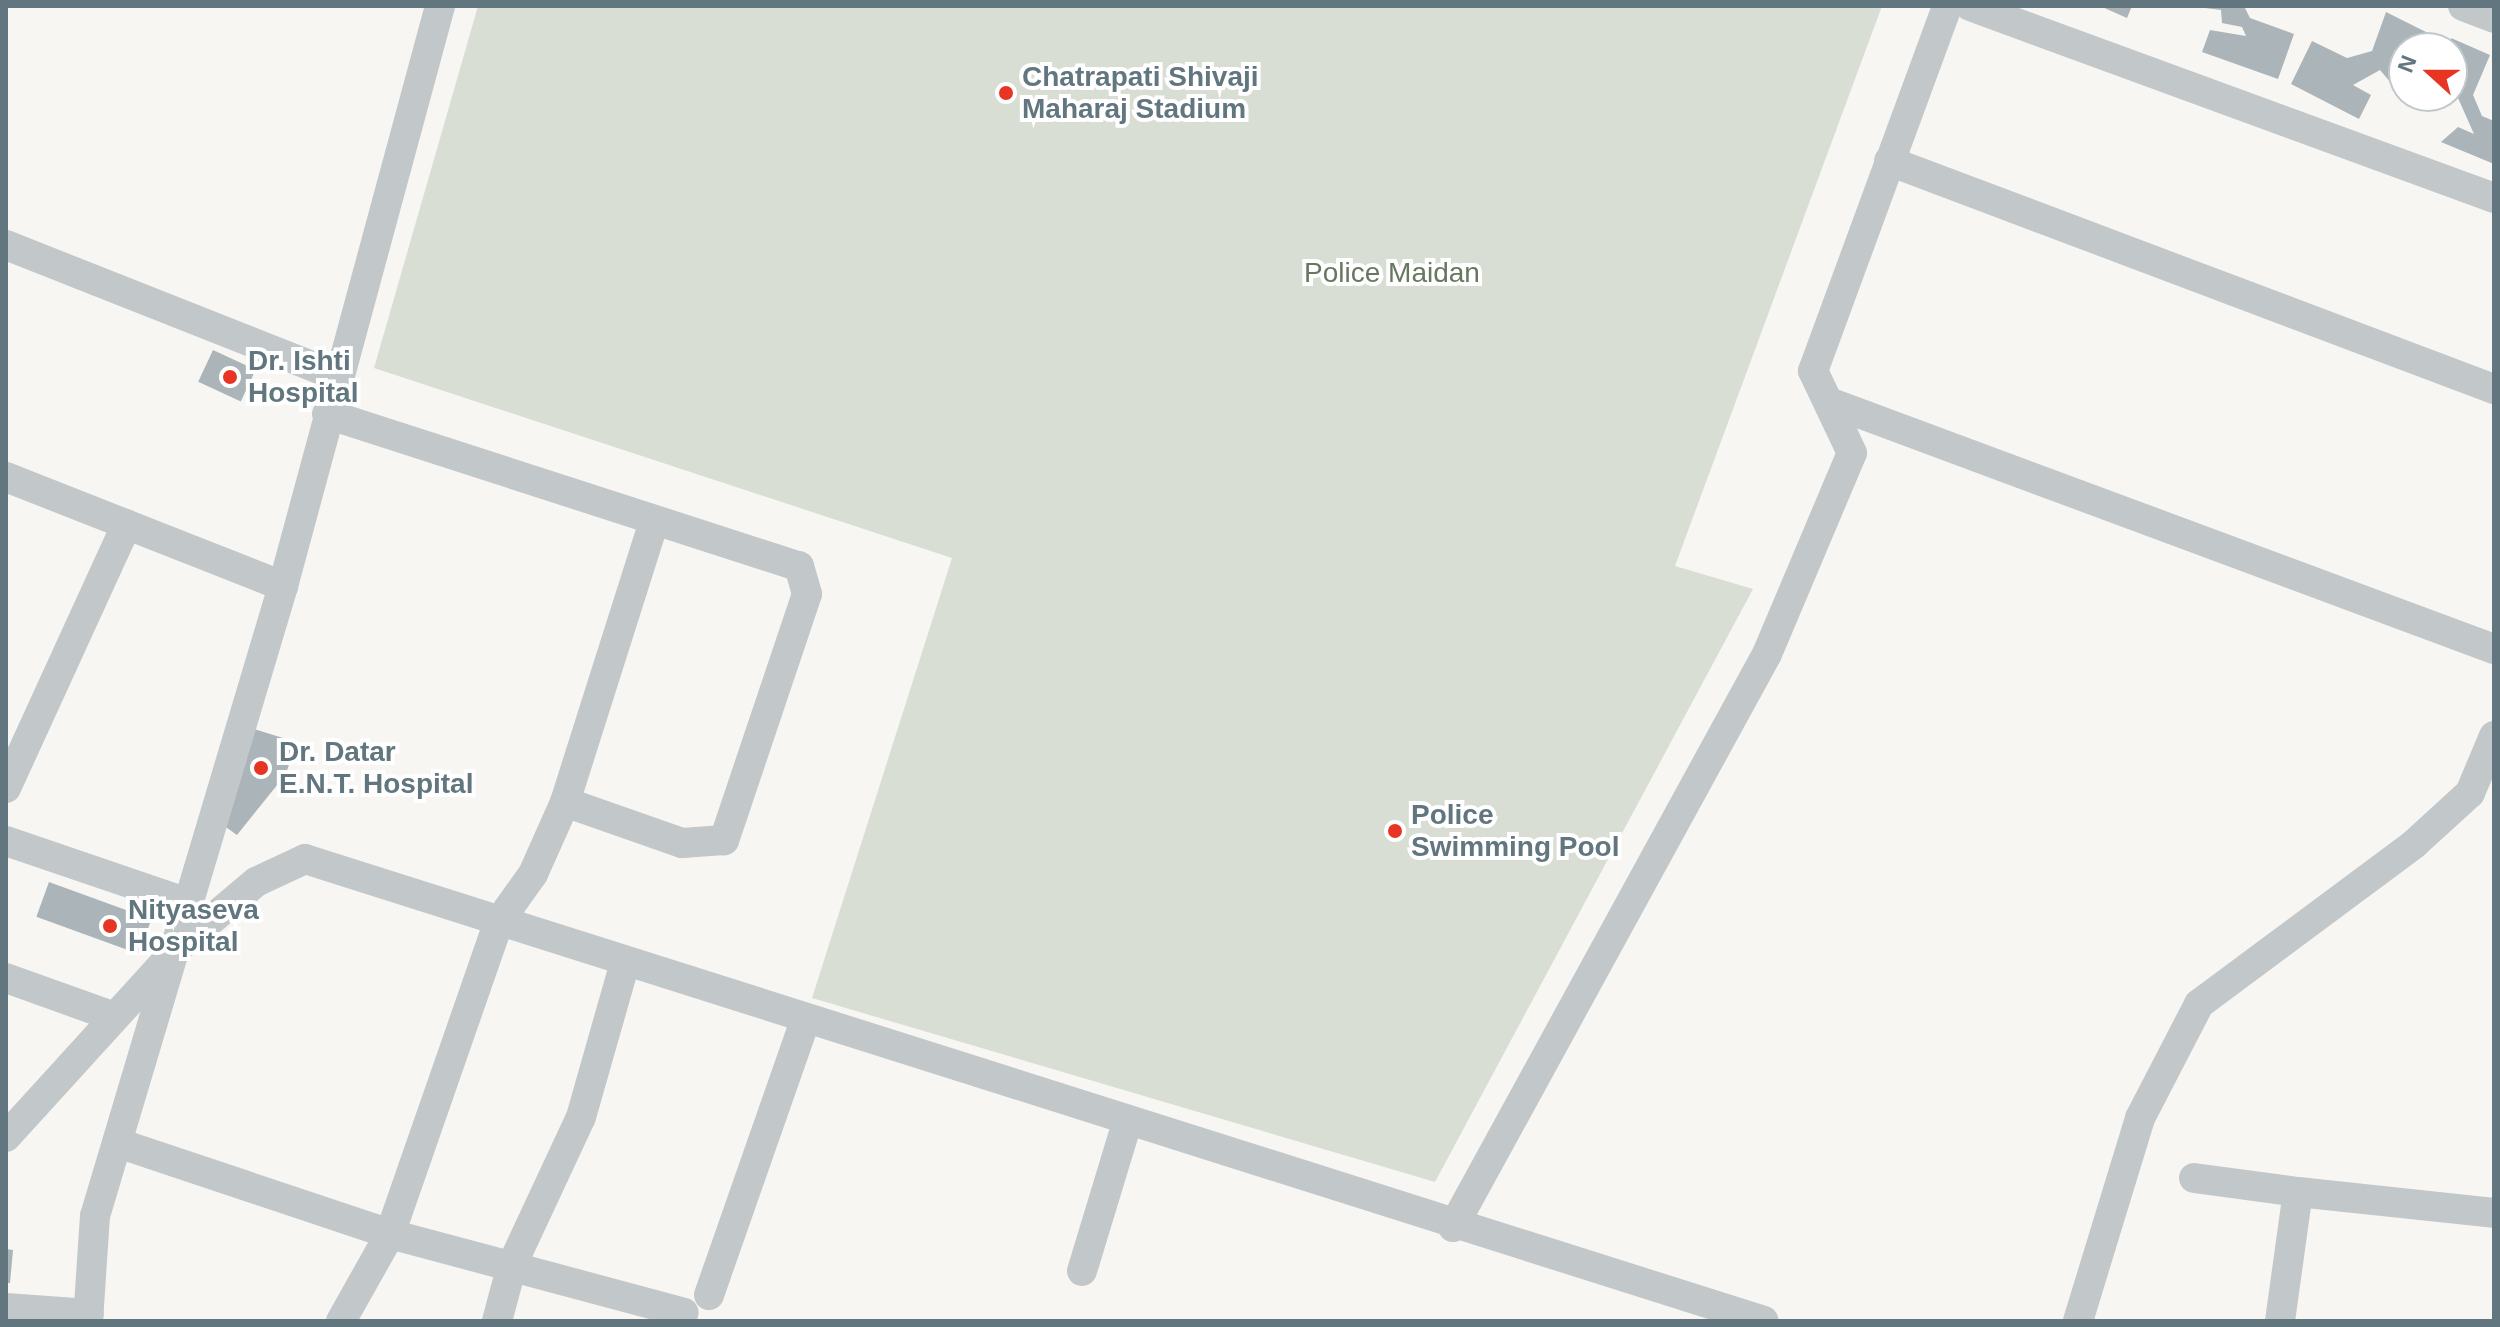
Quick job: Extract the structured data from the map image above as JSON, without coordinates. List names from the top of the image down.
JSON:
{
  "parks": ["Police Maidan"],
  "places": [
    "Chatrapati Shivaji Maharaj Stadium",
    "Dr. Ishti Hospital",
    "Dr. Datar E.N.T. Hospital",
    "Police Swimming Pool",
    "Nityaseva Hospital"
  ],
  "north": "left"
}
